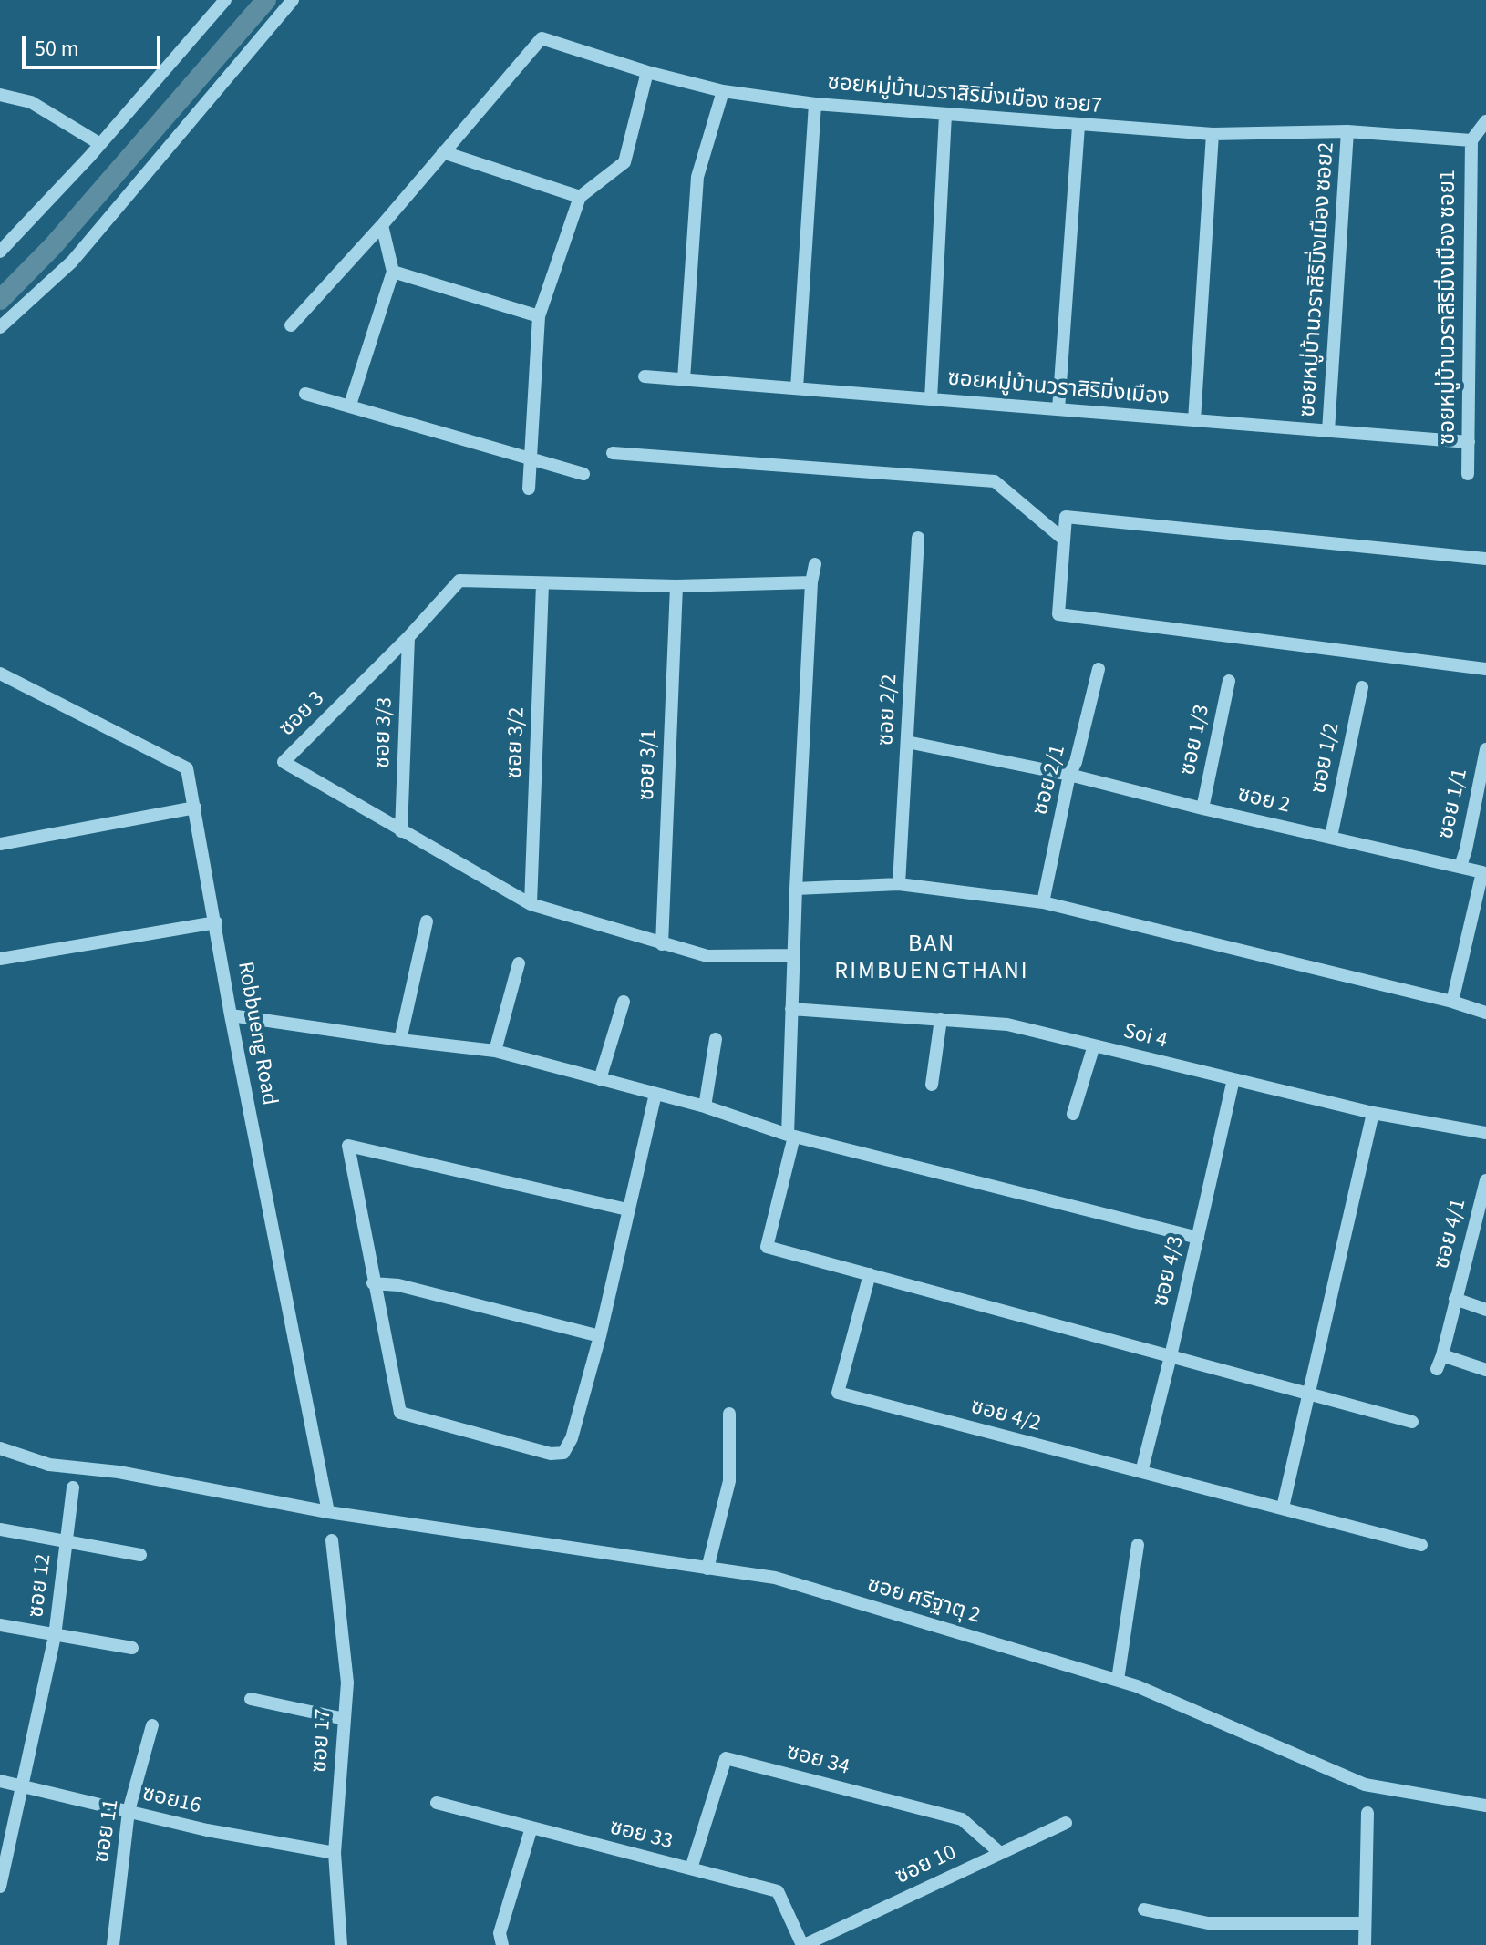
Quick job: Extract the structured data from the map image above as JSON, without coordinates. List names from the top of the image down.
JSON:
{
  "streets": {
    "street": [
      "ซอยหมู่บ้านวราสิริมิ่งเมือง ซอย7",
      "ซอยหมู่บ้านวราสิริมิ่งเมือง ซอย2",
      "ซอยหมู่บ้านวราสิริมิ่งเมือง ซอย1",
      "ซอยหมู่บ้านวราสิริมิ่งเมือง",
      "ซอย 2/2",
      "ซอย 3",
      "ซอย 3/3",
      "ซอย 1/3",
      "ซอย 3/2",
      "ซอย 1/2",
      "ซอย 3/1",
      "ซอย 2/1",
      "ซอย 2",
      "ซอย 1/1",
      "Robbueng Road",
      "Soi 4",
      "ซอย 4/1",
      "ซอย 4/3",
      "ซอย 4/2",
      "ซอย 12",
      "ซอย ศรีฐาตุ 2",
      "ซอย 17",
      "ซอย 34",
      "ซอย16",
      "ซอย 11",
      "ซอย 33",
      "ซอย 10"
    ]
  },
  "crossings": [
    ["ซอยหมู่บ้านวราสิริมิ่งเมือง ซอย7", "ซอยหมู่บ้านวราสิริมิ่งเมือง ซอย2"],
    ["ซอยหมู่บ้านวราสิริมิ่งเมือง ซอย7", "ซอยหมู่บ้านวราสิริมิ่งเมือง ซอย1"],
    ["ซอยหมู่บ้านวราสิริมิ่งเมือง ซอย2", "ซอยหมู่บ้านวราสิริมิ่งเมือง"],
    ["ซอยหมู่บ้านวราสิริมิ่งเมือง ซอย1", "ซอยหมู่บ้านวราสิริมิ่งเมือง"],
    ["ซอย 2/2", "ซอย 2"],
    ["ซอย 3", "ซอย 3/3"],
    ["ซอย 3", "ซอย 3/2"],
    ["ซอย 3", "ซอย 3/1"],
    ["ซอย 1/3", "ซอย 2"],
    ["ซอย 1/2", "ซอย 2"],
    ["ซอย 2/1", "ซอย 2"],
    ["ซอย 2", "ซอย 1/1"],
    ["Robbueng Road", "ซอย ศรีฐาตุ 2"],
    ["Soi 4", "ซอย 4/3"],
    ["ซอย 4/3", "ซอย 4/2"],
    ["ซอย 12", "ซอย16"],
    ["ซอย 17", "ซอย16"],
    ["ซอย 34", "ซอย 33"],
    ["ซอย 34", "ซอย 10"],
    ["ซอย16", "ซอย 11"],
    ["ซอย 33", "ซอย 10"]
  ],
  "districts": ["BAN RIMBUENGTHANI"],
  "scale_bar": "50 m"
}
